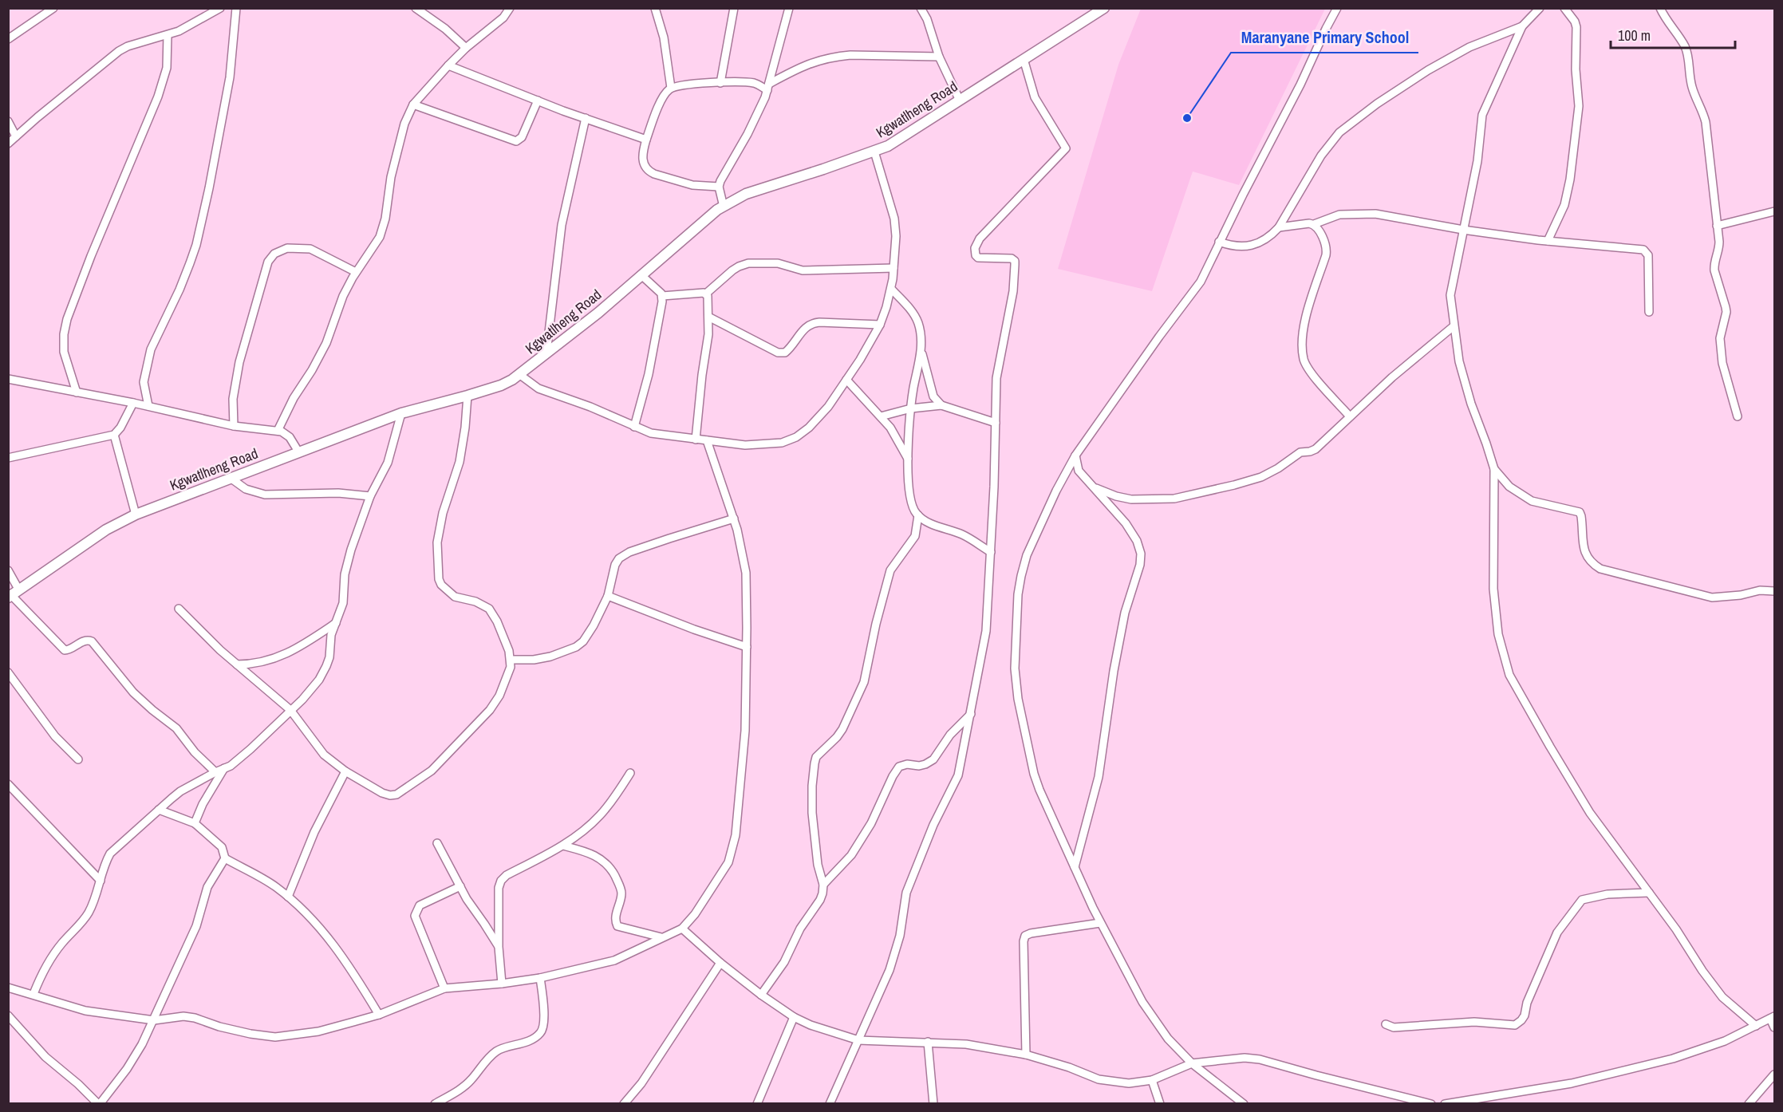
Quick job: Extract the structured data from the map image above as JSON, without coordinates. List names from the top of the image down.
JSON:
{
  "streets": {
    "street": ["Kgwatlheng Road"]
  },
  "places": ["Maranyane Primary School"],
  "scale_bar": "100 m"
}
